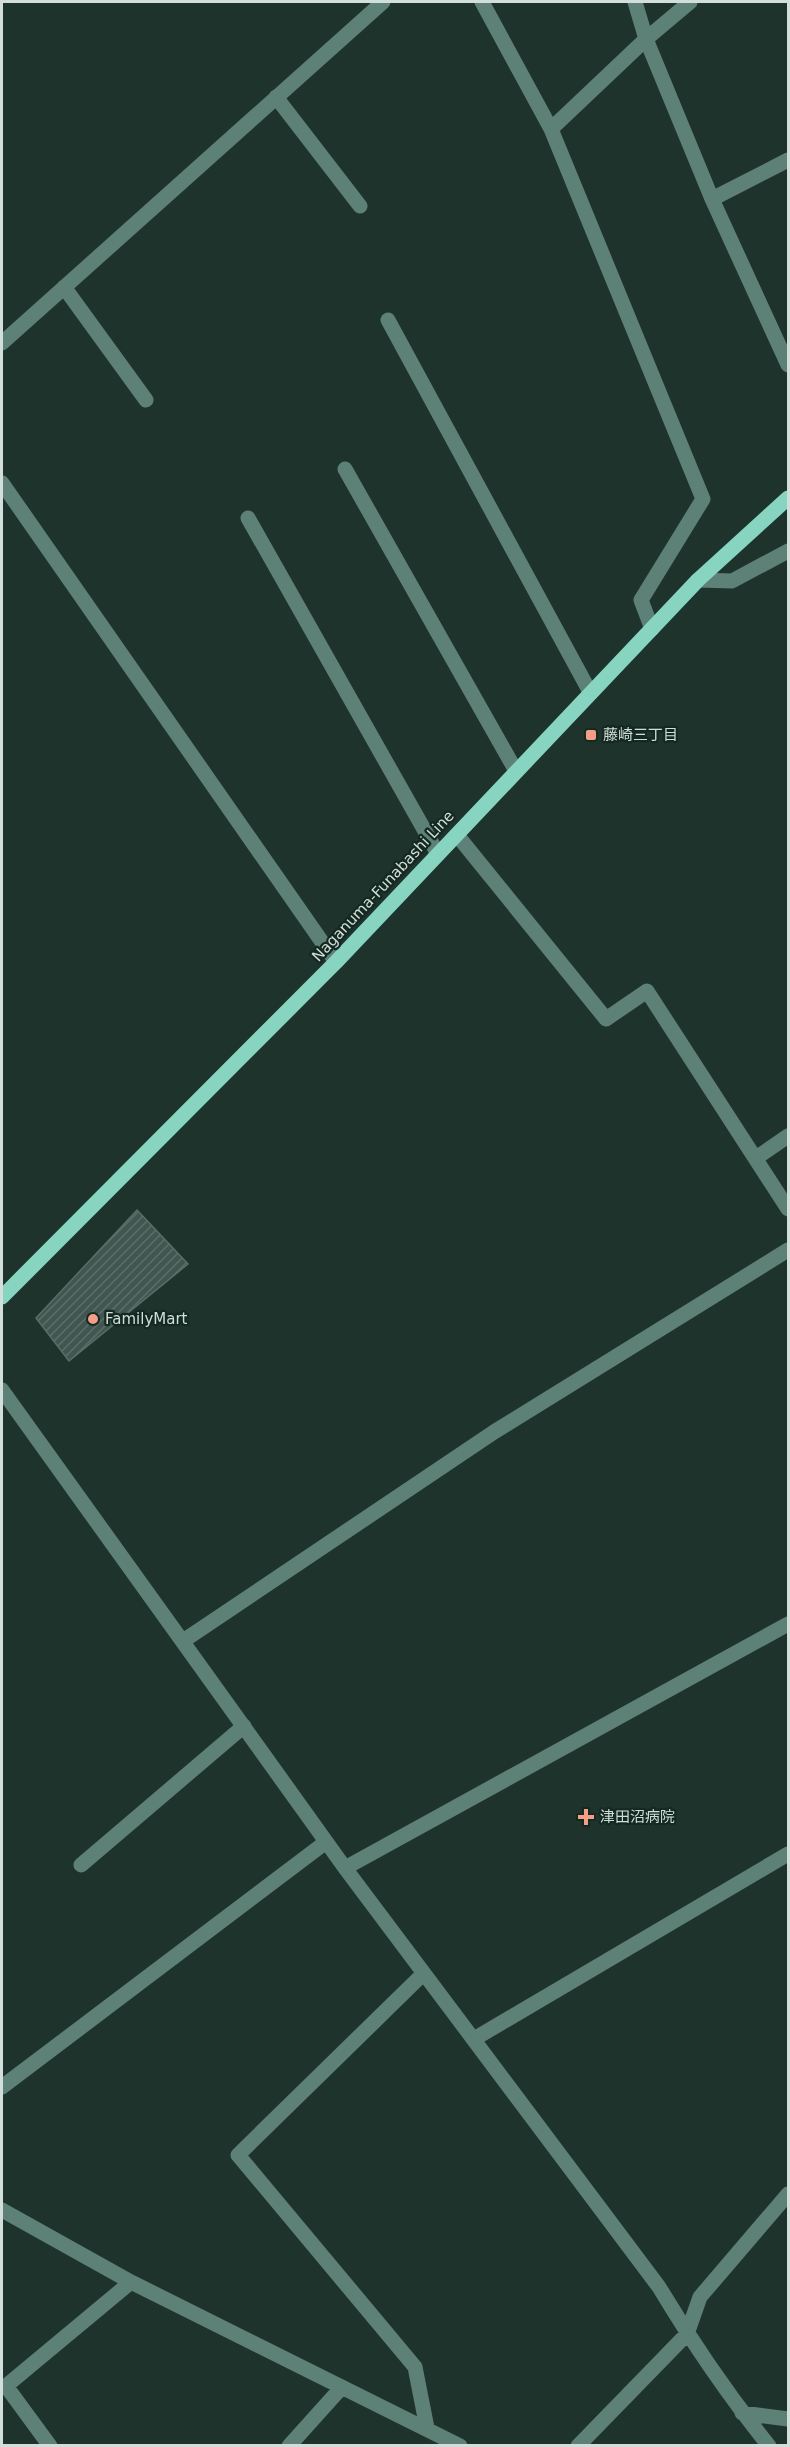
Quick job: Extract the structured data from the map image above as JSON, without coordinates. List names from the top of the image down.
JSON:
{
  "streets": {
    "main road": ["Naganuma-Funabashi Line"]
  },
  "places": {
    "transit": ["藤崎三丁目"],
    "other": ["FamilyMart"],
    "health": ["津田沼病院"]
  }
}
